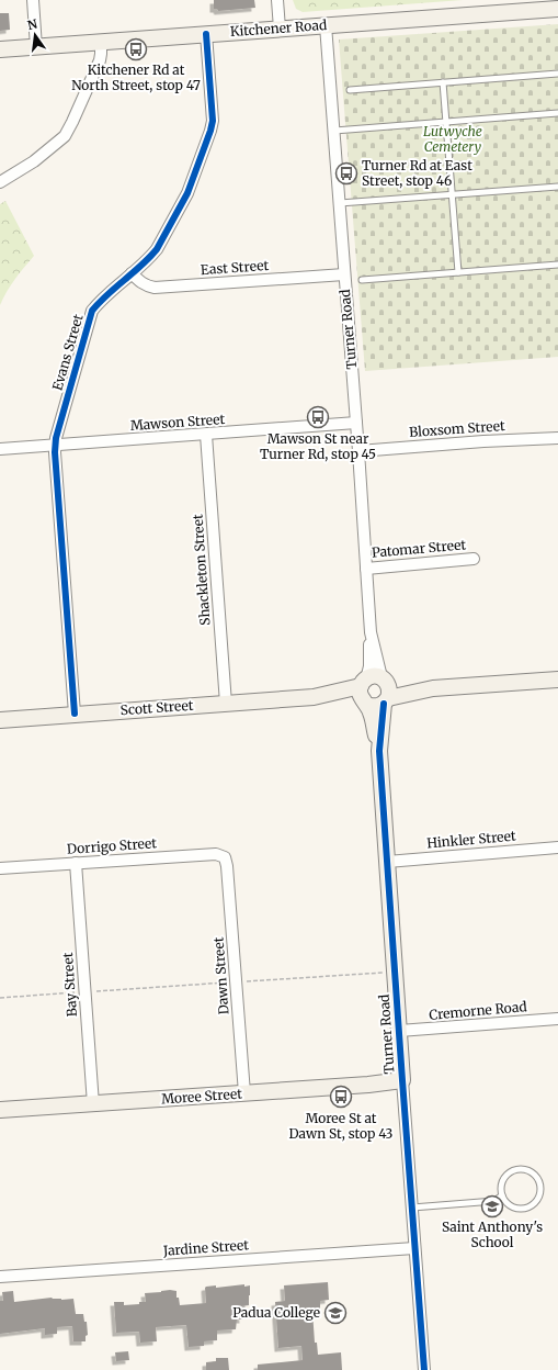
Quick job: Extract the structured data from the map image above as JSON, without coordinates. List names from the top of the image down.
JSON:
{
  "streets": {
    "street": [
      "Kitchener Road",
      "East Street",
      "Turner Road",
      "Evans Street",
      "Mawson Street",
      "Bloxsom Street",
      "Patomar Street",
      "Shackleton Street",
      "Scott Street",
      "Hinkler Street",
      "Dorrigo Street",
      "Dawn Street",
      "Bay Street",
      "Cremorne Road",
      "Moree Street",
      "Jardine Street"
    ]
  },
  "crossings": [
    ["Kitchener Road", "Turner Road"],
    ["Kitchener Road", "Evans Street"],
    ["East Street", "Turner Road"],
    ["East Street", "Evans Street"],
    ["Turner Road", "Mawson Street"],
    ["Turner Road", "Bloxsom Street"],
    ["Turner Road", "Patomar Street"],
    ["Turner Road", "Scott Street"],
    ["Turner Road", "Hinkler Street"],
    ["Turner Road", "Cremorne Road"],
    ["Turner Road", "Moree Street"],
    ["Turner Road", "Jardine Street"],
    ["Evans Street", "Mawson Street"],
    ["Evans Street", "Scott Street"],
    ["Mawson Street", "Shackleton Street"],
    ["Shackleton Street", "Scott Street"],
    ["Dorrigo Street", "Dawn Street"],
    ["Dorrigo Street", "Bay Street"],
    ["Dawn Street", "Moree Street"],
    ["Bay Street", "Moree Street"]
  ],
  "parks": ["Lutwyche Cemetery"],
  "places": {
    "bus stop": [
      "Kitchener Rd at North Street, stop 47",
      "Turner Rd at East Street, stop 46",
      "Mawson St near Turner Rd, stop 45",
      "Moree St at Dawn St, stop 43"
    ],
    "school or university": ["Saint Anthony's School", "Padua College"]
  },
  "north": "top"
}
